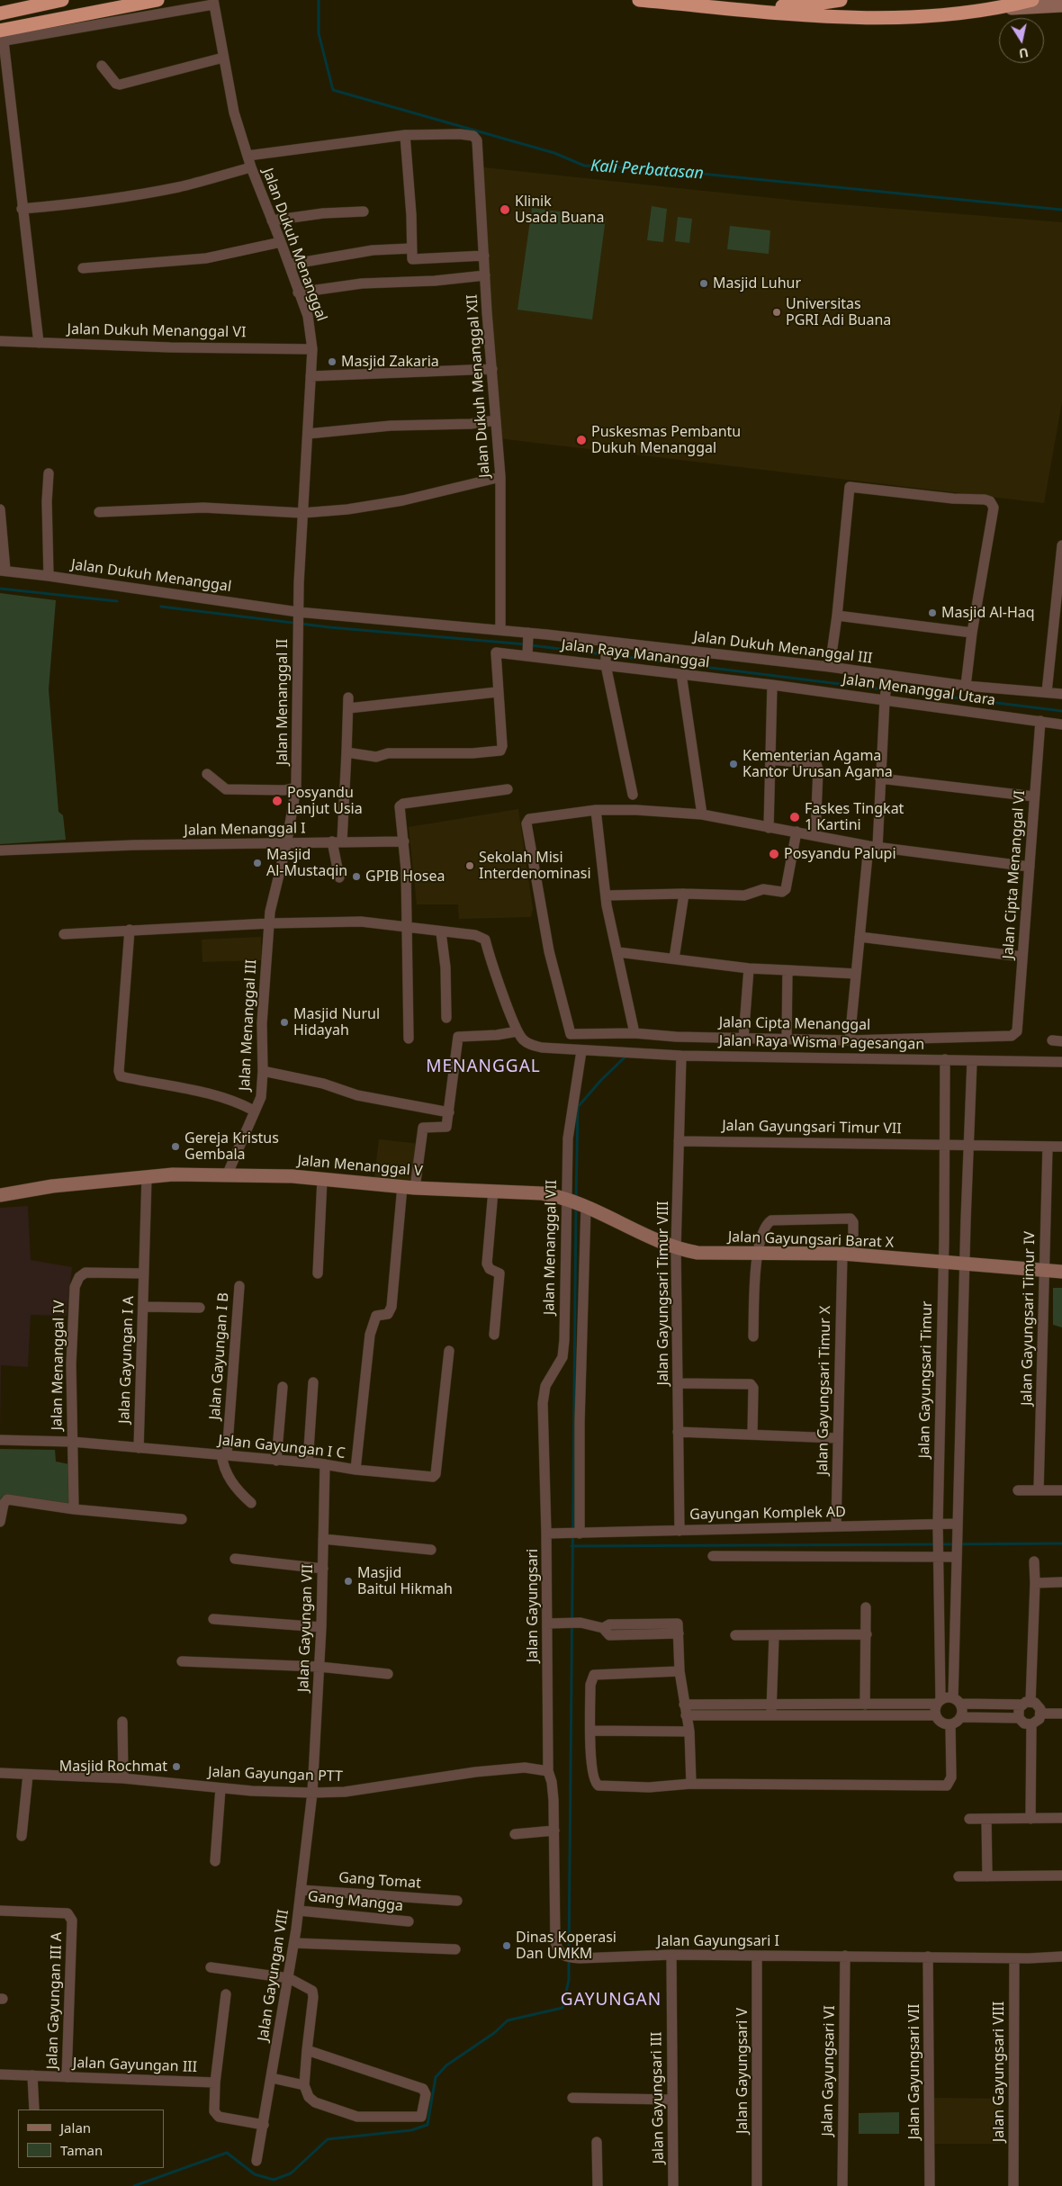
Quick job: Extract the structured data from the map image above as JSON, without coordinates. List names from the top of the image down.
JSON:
{
  "streets": {
    "street": [
      "Jalan Dukuh Menanggal",
      "Jalan Dukuh Menanggal VI",
      "Jalan Dukuh Menanggal XII",
      "Jalan Dukuh Menanggal III",
      "Jalan Raya Mananggal",
      "Jalan Menanggal Utara",
      "Jalan Menanggal II",
      "Jalan Menanggal I",
      "Jalan Cipta Menanggal VI",
      "Jalan Cipta Menanggal",
      "Jalan Menanggal III",
      "Jalan Raya Wisma Pagesangan",
      "Jalan Gayungsari Timur VII",
      "Jalan Menanggal V",
      "Jalan Gayungsari Barat X",
      "Jalan Menanggal VII",
      "Jalan Gayungsari Timur VIII",
      "Jalan Gayungsari Timur IV",
      "Jalan Gayungan I B",
      "Jalan Gayungan I A",
      "Jalan Menanggal IV",
      "Jalan Gayungsari Timur",
      "Jalan Gayungsari Timur X",
      "Jalan Gayungan I C",
      "Gayungan Komplek AD",
      "Jalan Gayungsari",
      "Jalan Gayungan VII",
      "Jalan Gayungan PTT",
      "Gang Tomat",
      "Gang Mangga",
      "Jalan Gayungsari I",
      "Jalan Gayungan VIII",
      "Jalan Gayungan III A",
      "Jalan Gayungan III",
      "Jalan Gayungsari V",
      "Jalan Gayungsari VI",
      "Jalan Gayungsari VII",
      "Jalan Gayungsari VIII",
      "Jalan Gayungsari III"
    ]
  },
  "crossings": [
    ["Jalan Dukuh Menanggal", "Jalan Dukuh Menanggal VI"],
    ["Jalan Dukuh Menanggal", "Jalan Dukuh Menanggal XII"],
    ["Jalan Dukuh Menanggal", "Jalan Dukuh Menanggal III"],
    ["Jalan Dukuh Menanggal", "Jalan Menanggal II"],
    ["Jalan Dukuh Menanggal XII", "Jalan Dukuh Menanggal III"],
    ["Jalan Raya Mananggal", "Jalan Menanggal Utara"],
    ["Jalan Menanggal Utara", "Jalan Cipta Menanggal VI"],
    ["Jalan Menanggal II", "Jalan Menanggal I"],
    ["Jalan Menanggal II", "Jalan Menanggal III"],
    ["Jalan Menanggal I", "Jalan Menanggal III"],
    ["Jalan Cipta Menanggal VI", "Jalan Cipta Menanggal"],
    ["Jalan Menanggal III", "Jalan Menanggal V"],
    ["Jalan Raya Wisma Pagesangan", "Jalan Menanggal VII"],
    ["Jalan Raya Wisma Pagesangan", "Jalan Gayungsari Timur VIII"],
    ["Jalan Raya Wisma Pagesangan", "Jalan Gayungsari Timur"],
    ["Jalan Gayungsari Timur VII", "Jalan Gayungsari Timur VIII"],
    ["Jalan Gayungsari Timur VII", "Jalan Gayungsari Timur IV"],
    ["Jalan Gayungsari Timur VII", "Jalan Gayungsari Timur"],
    ["Jalan Menanggal V", "Jalan Gayungsari Barat X"],
    ["Jalan Menanggal V", "Jalan Menanggal VII"],
    ["Jalan Gayungsari Barat X", "Jalan Menanggal VII"],
    ["Jalan Gayungsari Barat X", "Jalan Gayungsari Timur VIII"],
    ["Jalan Gayungsari Barat X", "Jalan Gayungsari Timur IV"],
    ["Jalan Gayungsari Barat X", "Jalan Gayungsari Timur"],
    ["Jalan Gayungsari Barat X", "Jalan Gayungsari Timur X"],
    ["Jalan Menanggal VII", "Jalan Gayungsari"],
    ["Jalan Gayungsari Timur VIII", "Gayungan Komplek AD"],
    ["Jalan Gayungan I B", "Jalan Gayungan I C"],
    ["Jalan Gayungan I A", "Jalan Menanggal IV"],
    ["Jalan Gayungan I A", "Jalan Gayungan I C"],
    ["Jalan Menanggal IV", "Jalan Gayungan I C"],
    ["Jalan Gayungsari Timur", "Gayungan Komplek AD"],
    ["Jalan Gayungsari Timur X", "Gayungan Komplek AD"],
    ["Jalan Gayungan I C", "Jalan Gayungan VII"],
    ["Gayungan Komplek AD", "Jalan Gayungsari"],
    ["Jalan Gayungsari", "Jalan Gayungan PTT"],
    ["Jalan Gayungsari", "Jalan Gayungsari I"],
    ["Jalan Gayungan VII", "Jalan Gayungan PTT"],
    ["Jalan Gayungan VII", "Jalan Gayungan VIII"],
    ["Jalan Gayungan PTT", "Jalan Gayungsari I"],
    ["Jalan Gayungan PTT", "Jalan Gayungan VIII"],
    ["Gang Tomat", "Jalan Gayungan VIII"],
    ["Gang Mangga", "Jalan Gayungan VIII"],
    ["Jalan Gayungsari I", "Jalan Gayungsari V"],
    ["Jalan Gayungsari I", "Jalan Gayungsari VI"],
    ["Jalan Gayungsari I", "Jalan Gayungsari VII"],
    ["Jalan Gayungsari I", "Jalan Gayungsari VIII"],
    ["Jalan Gayungsari I", "Jalan Gayungsari III"],
    ["Jalan Gayungan VIII", "Jalan Gayungan III"],
    ["Jalan Gayungan III A", "Jalan Gayungan III"]
  ],
  "districts": ["MENANGGAL", "GAYUNGAN"],
  "water": ["Kali Perbatasan"],
  "places": [
    "Klinik Usada Buana",
    "Masjid Luhur",
    "Universitas PGRI Adi Buana",
    "Masjid Zakaria",
    "Puskesmas Pembantu Dukuh Menanggal",
    "Masjid Al-Haq",
    "Kementerian Agama Kantor Urusan Agama",
    "Posyandu Lanjut Usia",
    "Faskes Tingkat 1 Kartini",
    "Posyandu Palupi",
    "Masjid Al-Mustaqin",
    "Sekolah Misi Interdenominasi",
    "GPIB Hosea",
    "Masjid Nurul Hidayah",
    "Gereja Kristus Gembala",
    "Masjid Baitul Hikmah",
    "Masjid Rochmat",
    "Dinas Koperasi Dan UMKM"
  ],
  "legend": ["Jalan", "Taman"],
  "north": "bottom"
}
